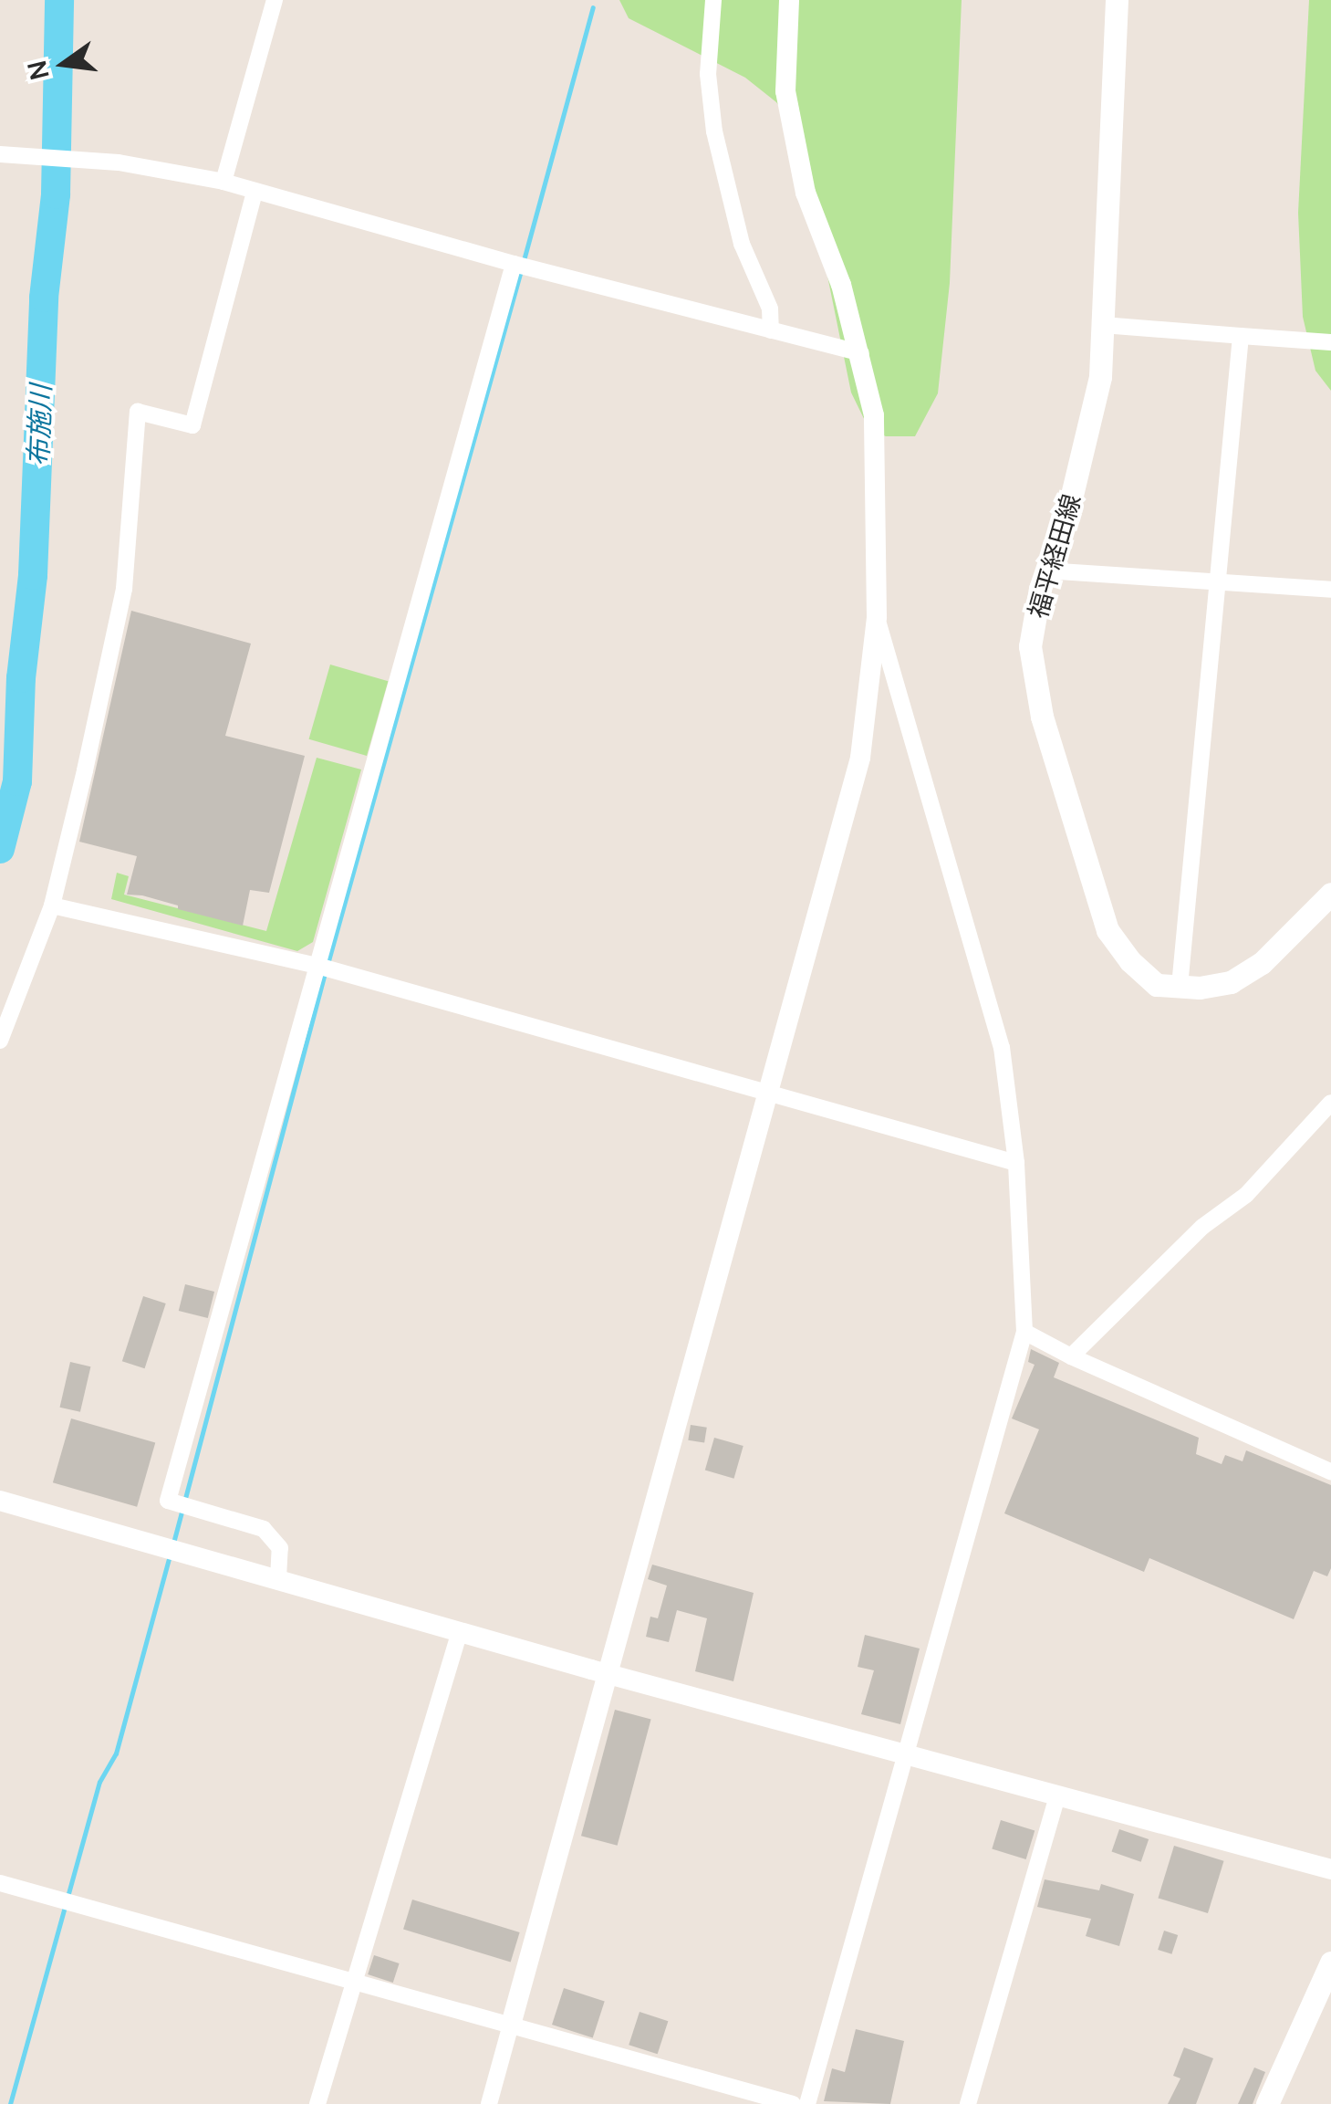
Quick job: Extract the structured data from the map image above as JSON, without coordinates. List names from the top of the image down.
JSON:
{
  "streets": {
    "main road": ["福平経田線"]
  },
  "water": ["布施川"],
  "north": "left"
}
